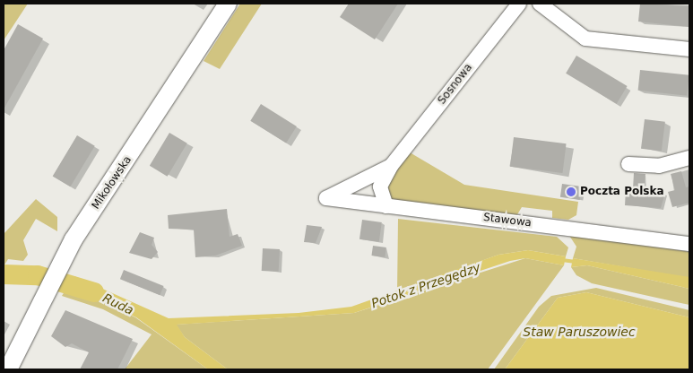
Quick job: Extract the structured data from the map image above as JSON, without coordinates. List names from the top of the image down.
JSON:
{
  "streets": {
    "main road": ["Mikołowska"],
    "street": ["Sosnowa", "Stawowa"]
  },
  "crossings": [
    ["Sosnowa", "Stawowa"]
  ],
  "water": ["Potok z Przegędzy", "Ruda", "Staw Paruszowiec"],
  "places": ["Poczta Polska"]
}
